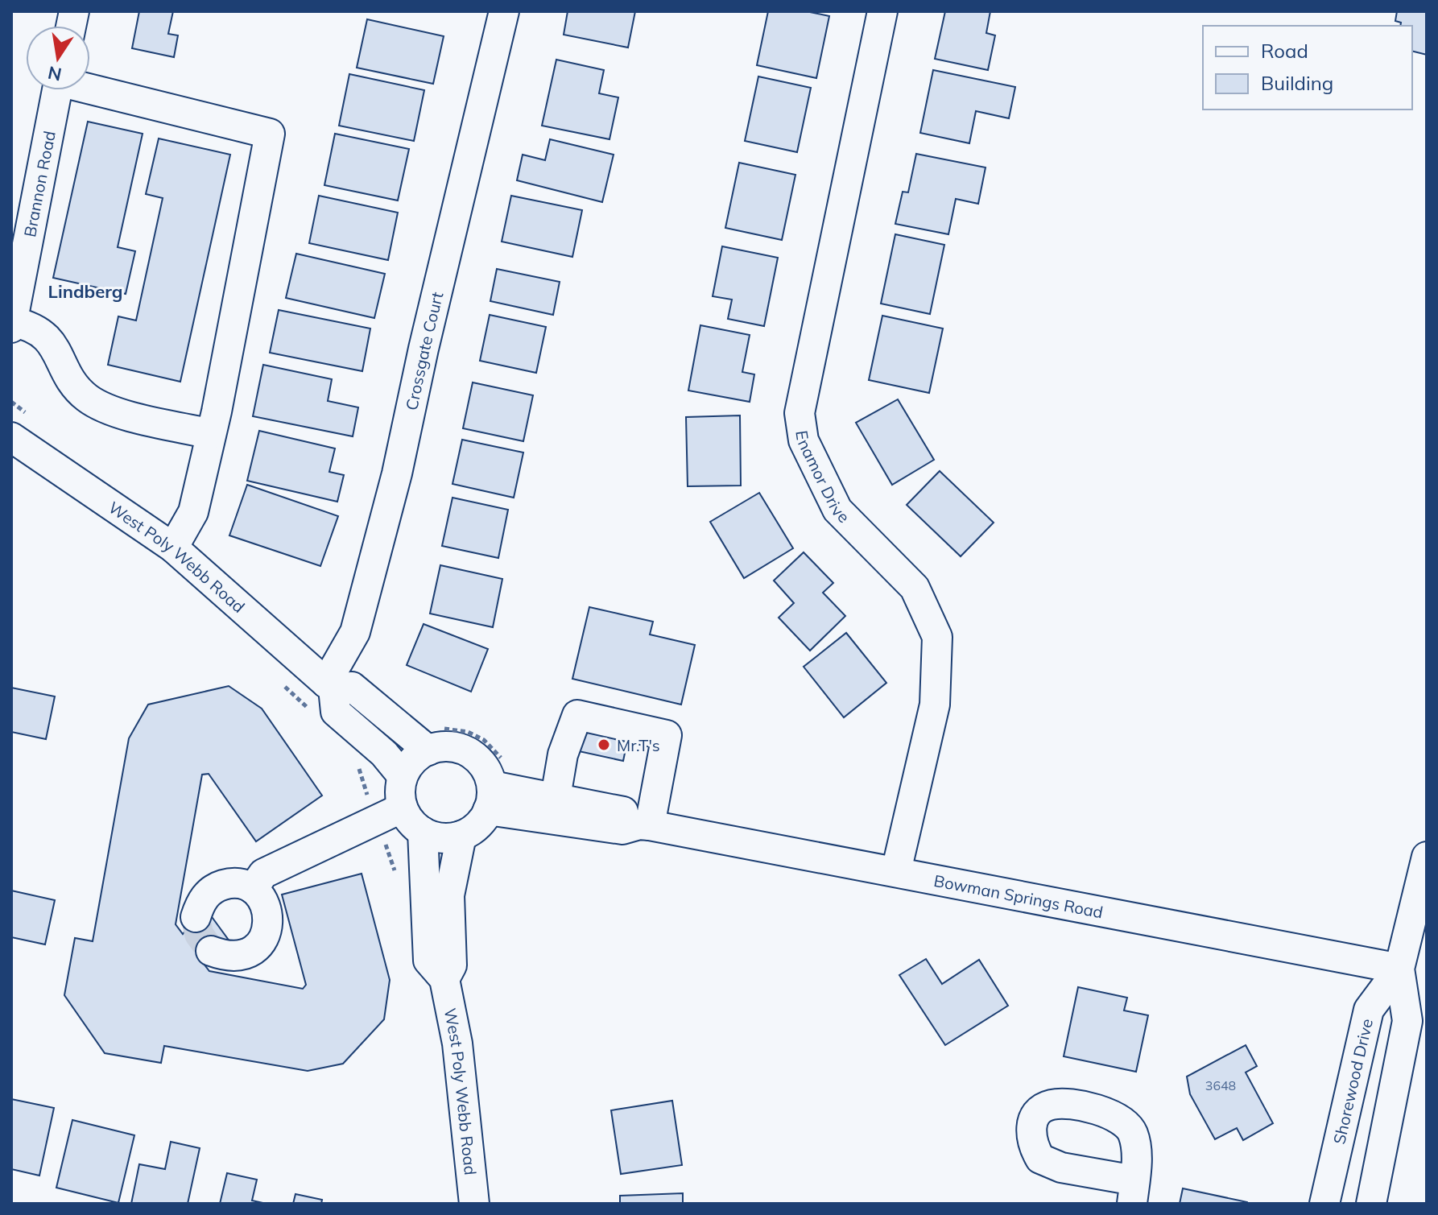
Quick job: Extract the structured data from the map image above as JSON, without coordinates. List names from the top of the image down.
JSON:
{
  "streets": {
    "street": [
      "Brannon Road",
      "Crossgate Court",
      "Enamor Drive",
      "West Poly Webb Road",
      "Bowman Springs Road",
      "Shorewood Drive"
    ]
  },
  "crossings": [
    ["Crossgate Court", "West Poly Webb Road"],
    ["Enamor Drive", "Bowman Springs Road"],
    ["West Poly Webb Road", "Bowman Springs Road"],
    ["Bowman Springs Road", "Shorewood Drive"]
  ],
  "districts": ["Lindberg"],
  "places": ["Mr.T's"],
  "house_numbers": ["3648"],
  "legend": ["Road", "Building"],
  "north": "bottom"
}
